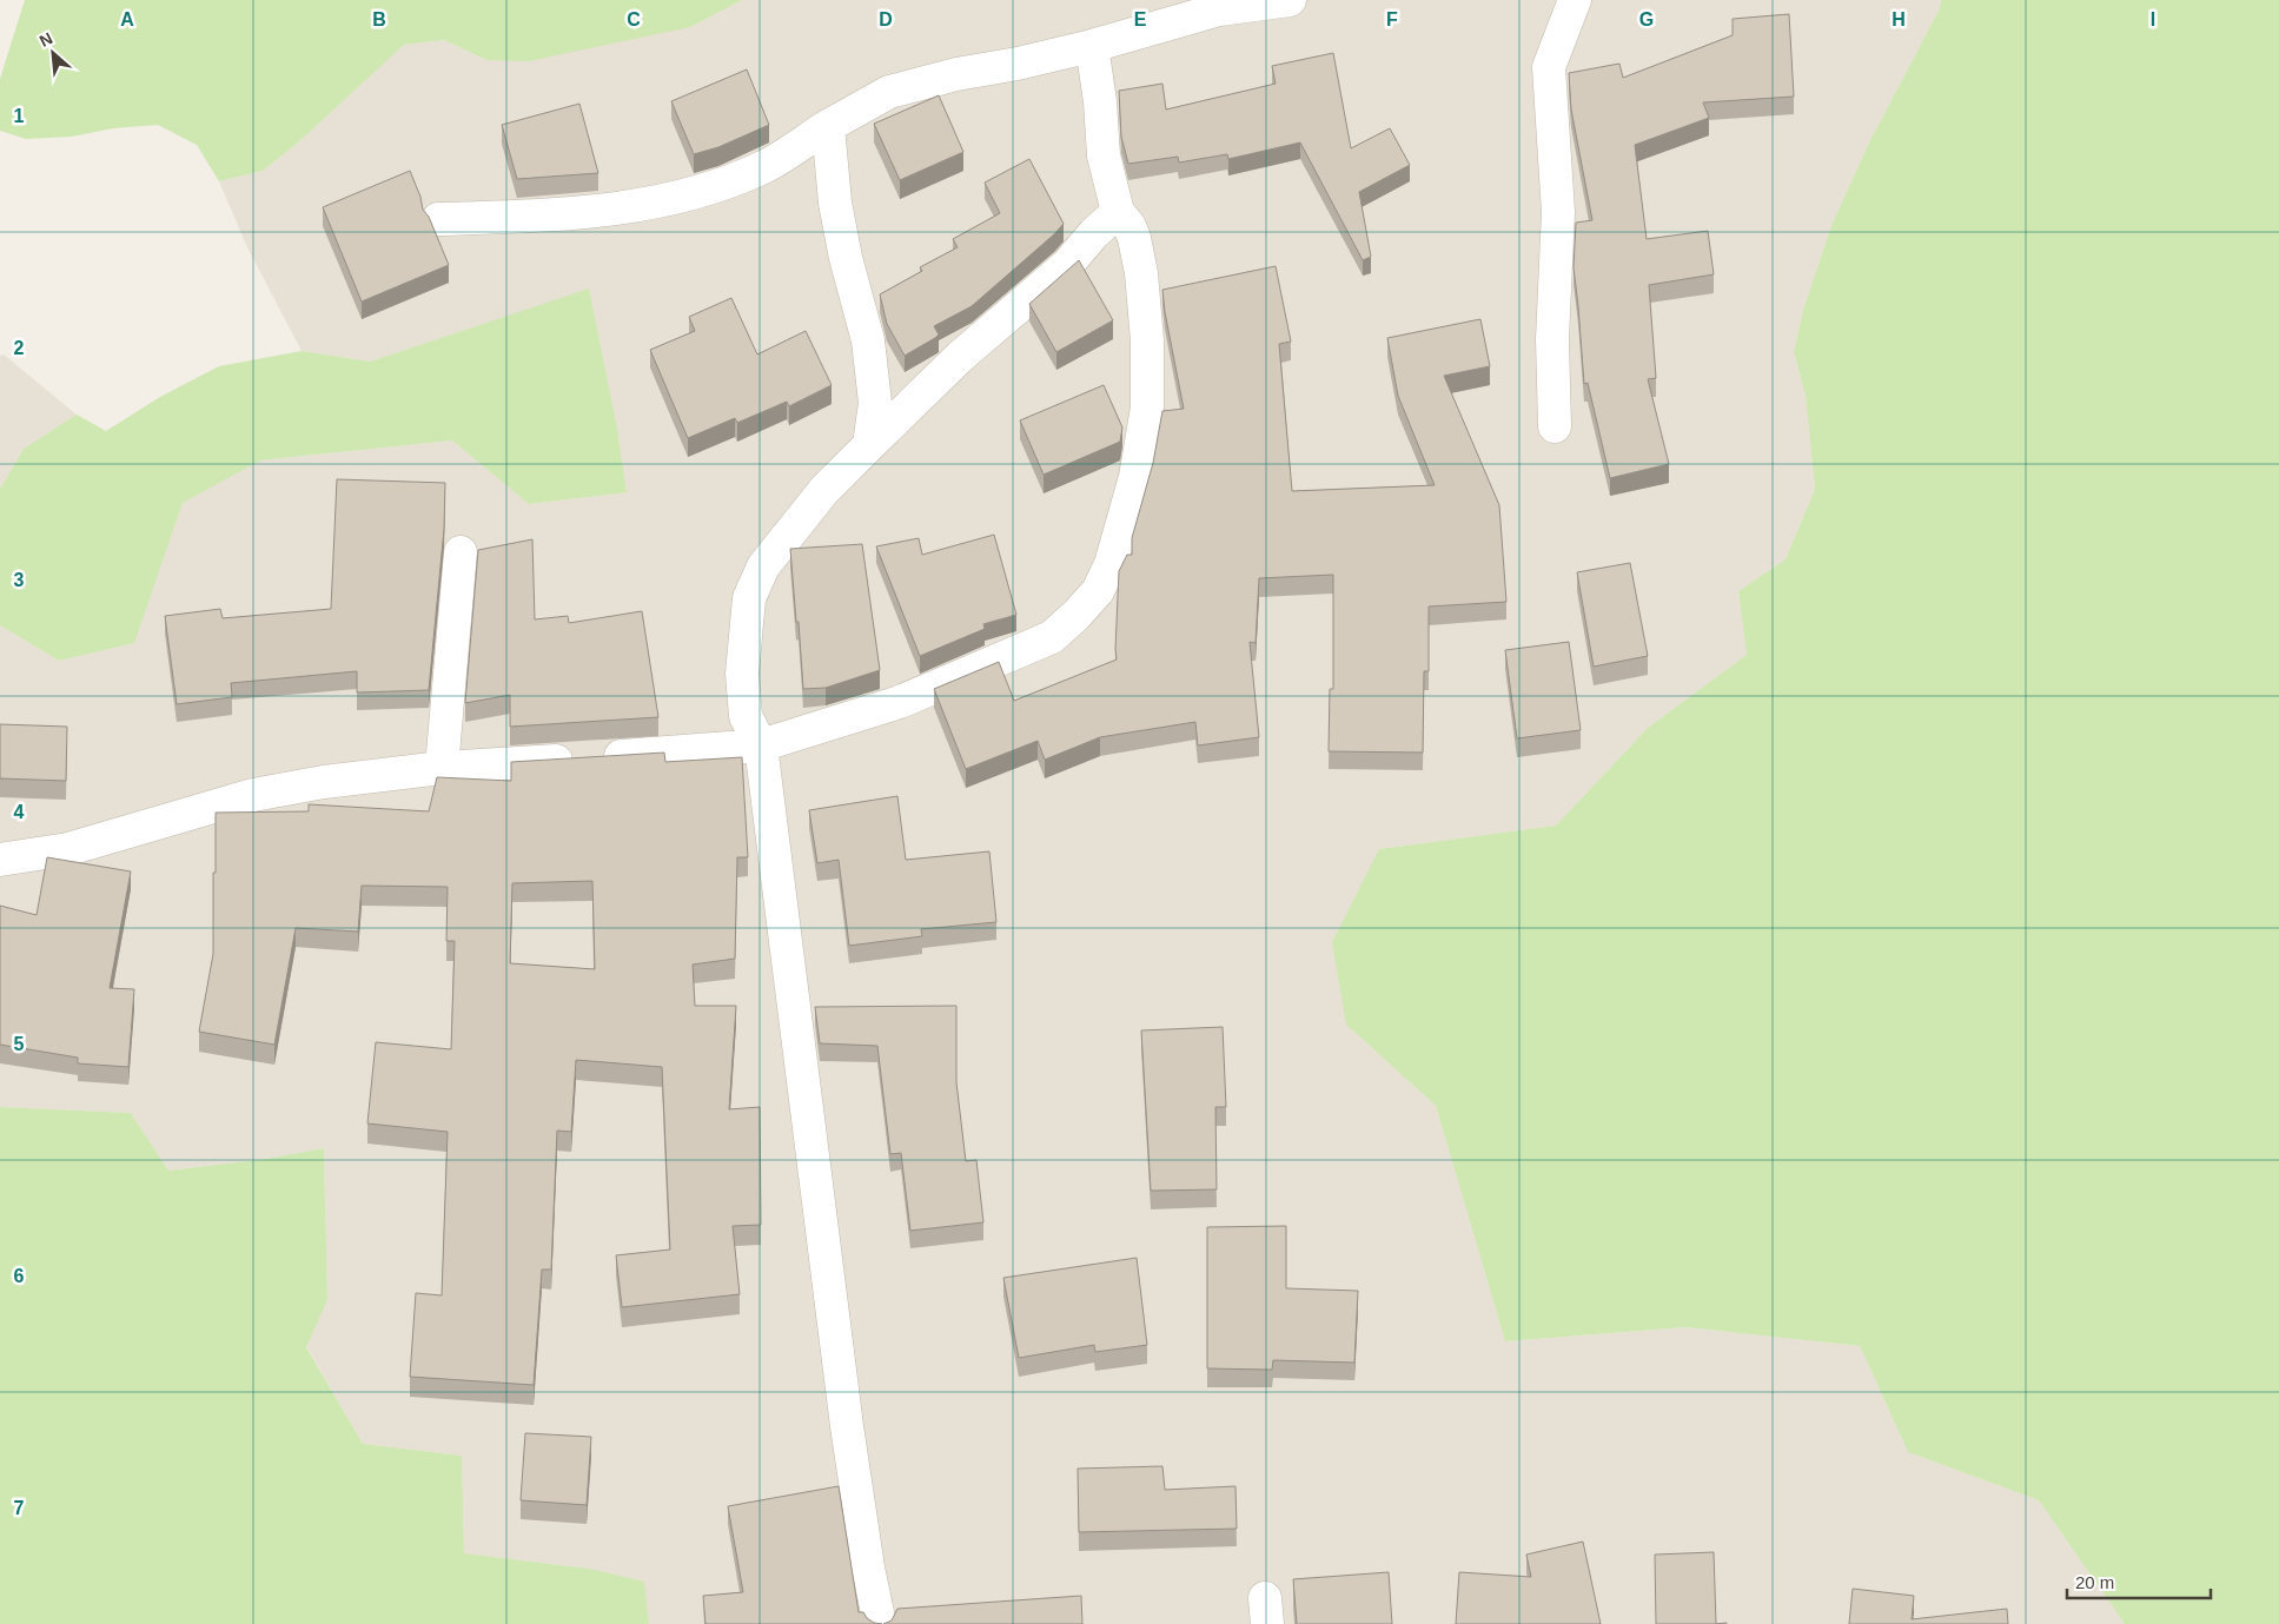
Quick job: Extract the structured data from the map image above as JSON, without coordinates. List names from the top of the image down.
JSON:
{
  "scale_bar": "20 m",
  "north": "top left",
  "grid": {
    "columns": [
      "A",
      "B",
      "C",
      "D",
      "E",
      "F",
      "G",
      "H",
      "I"
    ],
    "rows": [
      "1",
      "2",
      "3",
      "4",
      "5",
      "6",
      "7"
    ]
  }
}
